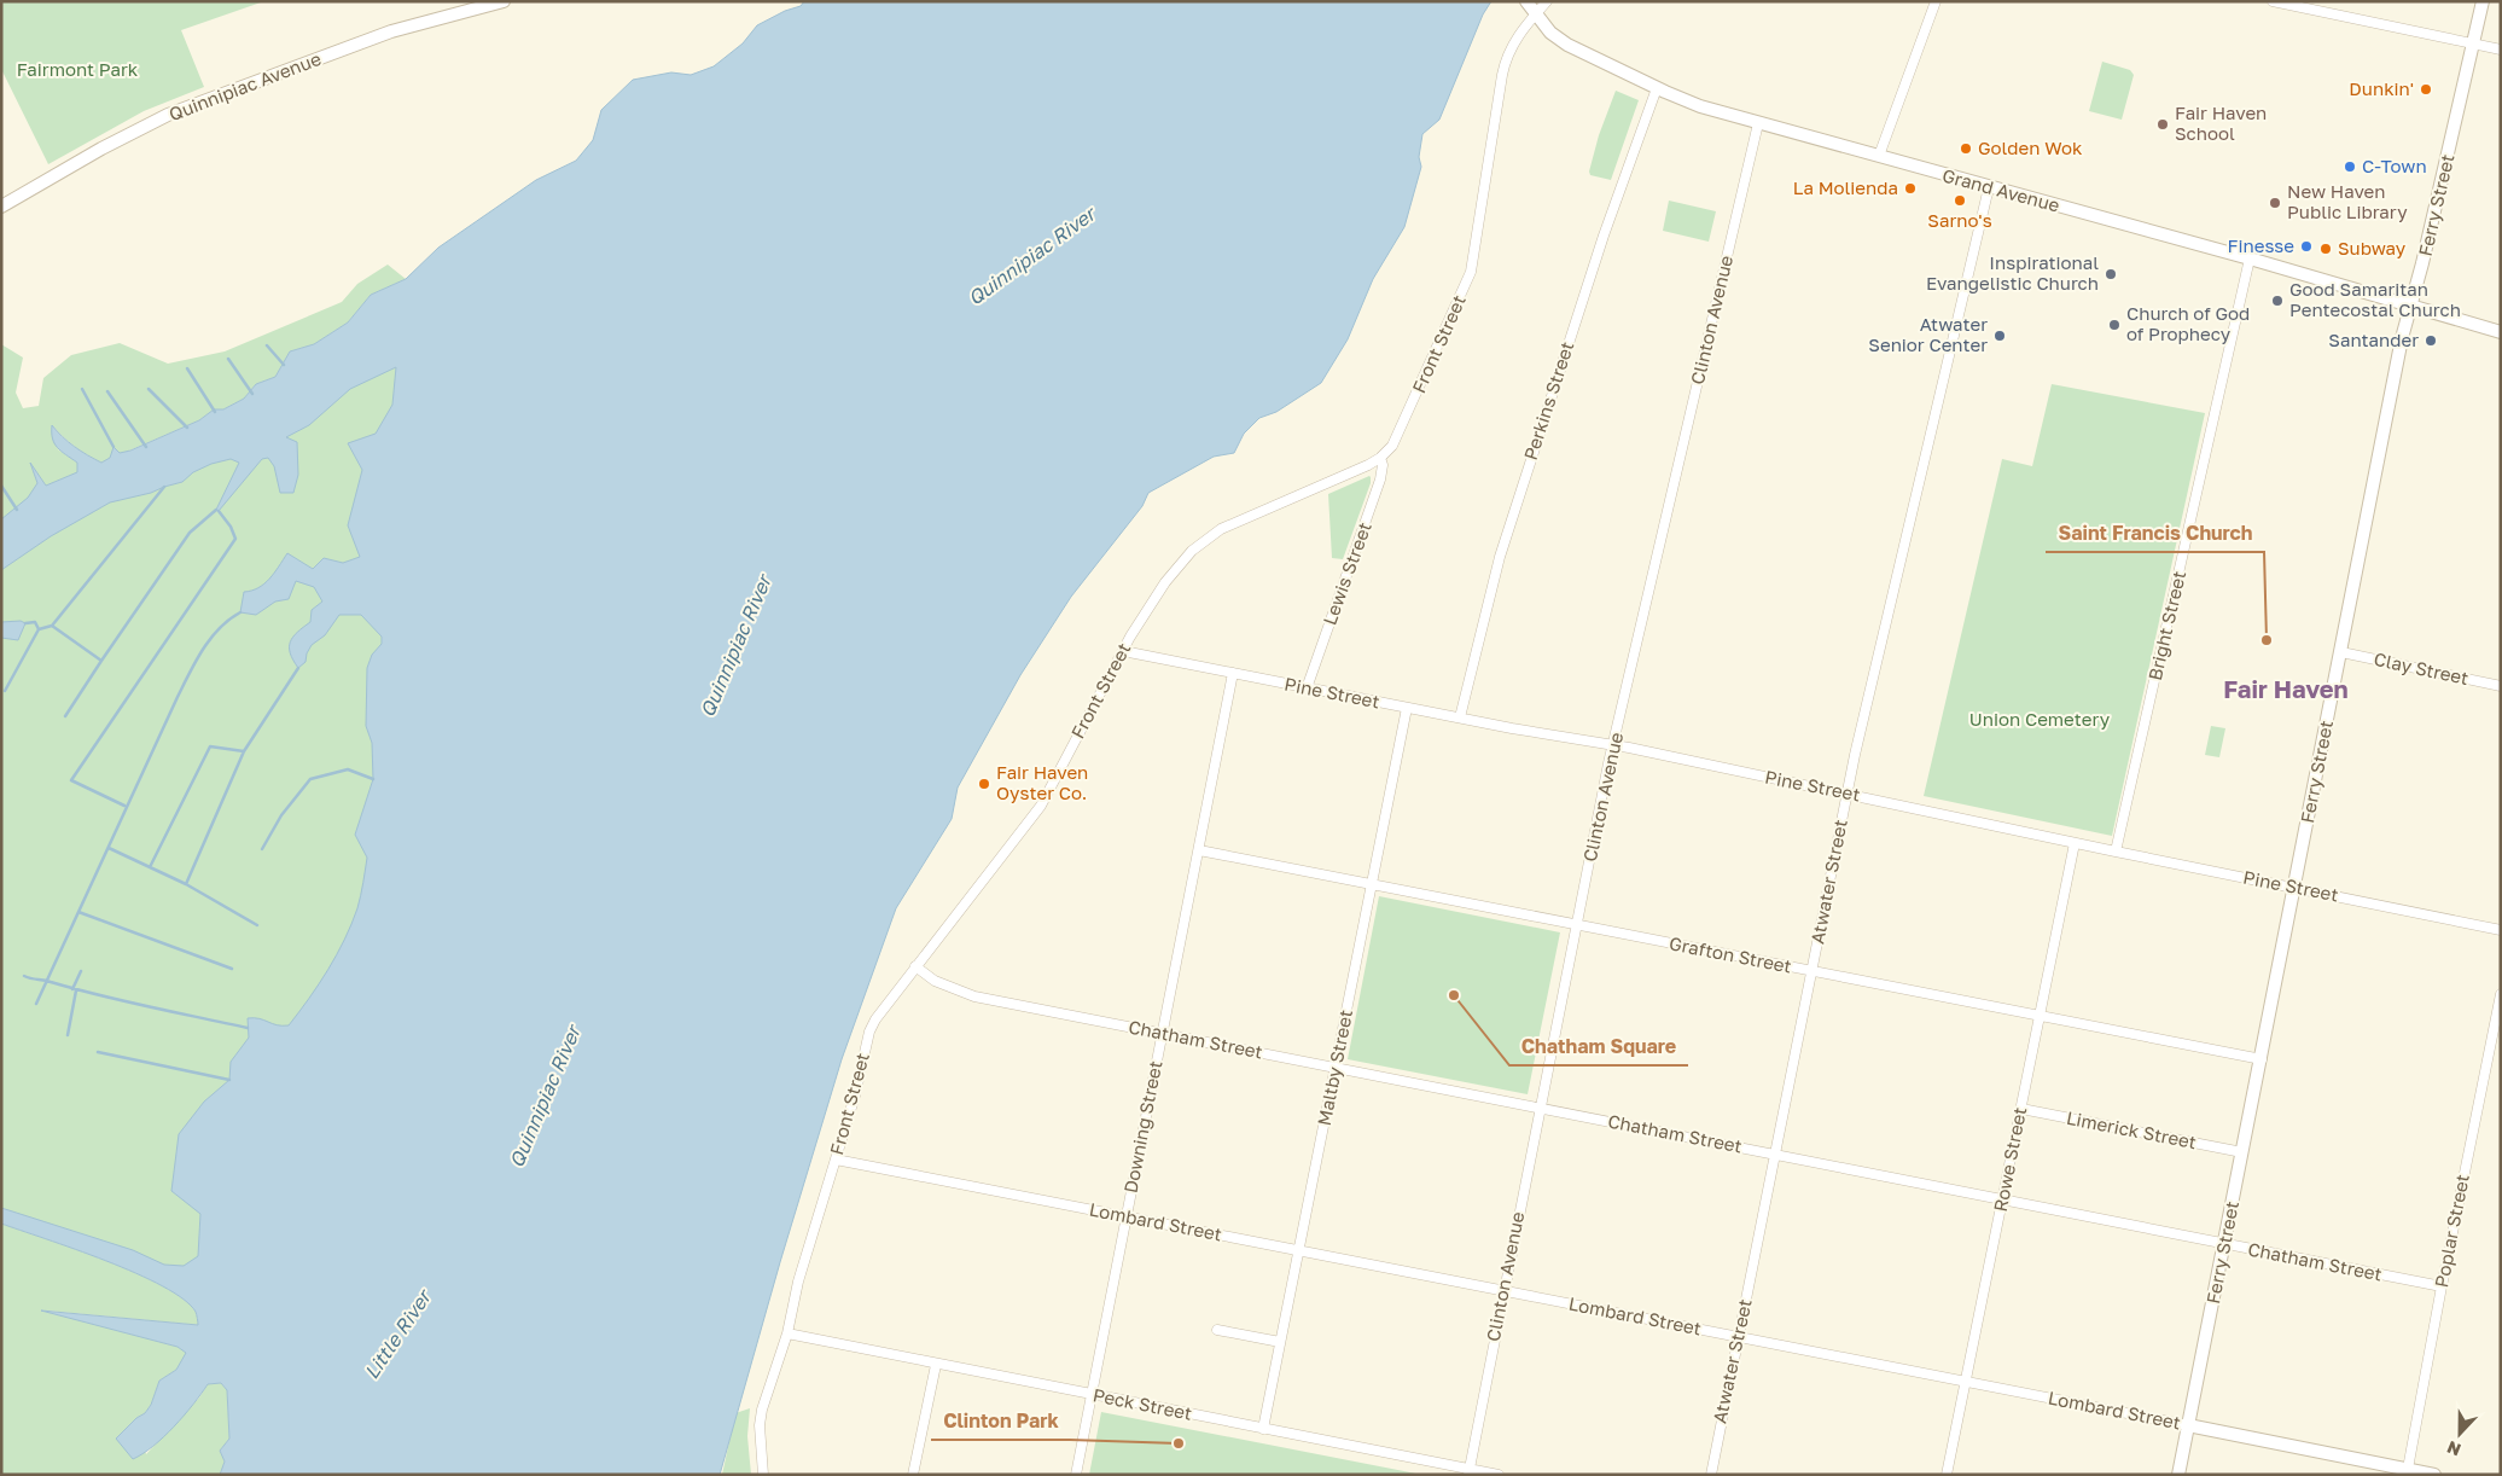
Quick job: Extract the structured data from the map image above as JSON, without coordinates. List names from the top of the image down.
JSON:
{
  "streets": {
    "main road": [
      "Quinnipiac Avenue",
      "Grand Avenue",
      "Ferry Street",
      "Lombard Street"
    ],
    "street": [
      "Clinton Avenue",
      "Front Street",
      "Perkins Street",
      "Lewis Street",
      "Bright Street",
      "Clay Street",
      "Pine Street",
      "Atwater Street",
      "Grafton Street",
      "Chatham Street",
      "Maltby Street",
      "Downing Street",
      "Limerick Street",
      "Rowe Street",
      "Poplar Street",
      "Peck Street"
    ]
  },
  "crossings": [
    ["Grand Avenue", "Ferry Street"],
    ["Grand Avenue", "Clinton Avenue"],
    ["Grand Avenue", "Front Street"],
    ["Grand Avenue", "Perkins Street"],
    ["Grand Avenue", "Bright Street"],
    ["Grand Avenue", "Atwater Street"],
    ["Ferry Street", "Clay Street"],
    ["Ferry Street", "Pine Street"],
    ["Ferry Street", "Grafton Street"],
    ["Ferry Street", "Chatham Street"],
    ["Ferry Street", "Limerick Street"],
    ["Ferry Street", "Lombard Street"],
    ["Clinton Avenue", "Pine Street"],
    ["Clinton Avenue", "Grafton Street"],
    ["Clinton Avenue", "Chatham Street"],
    ["Clinton Avenue", "Lombard Street"],
    ["Clinton Avenue", "Peck Street"],
    ["Front Street", "Lewis Street"],
    ["Front Street", "Pine Street"],
    ["Front Street", "Chatham Street"],
    ["Front Street", "Lombard Street"],
    ["Front Street", "Peck Street"],
    ["Perkins Street", "Pine Street"],
    ["Lewis Street", "Pine Street"],
    ["Bright Street", "Pine Street"],
    ["Pine Street", "Atwater Street"],
    ["Pine Street", "Maltby Street"],
    ["Pine Street", "Downing Street"],
    ["Pine Street", "Rowe Street"],
    ["Atwater Street", "Grafton Street"],
    ["Atwater Street", "Chatham Street"],
    ["Atwater Street", "Lombard Street"],
    ["Grafton Street", "Maltby Street"],
    ["Grafton Street", "Downing Street"],
    ["Grafton Street", "Rowe Street"],
    ["Chatham Street", "Maltby Street"],
    ["Chatham Street", "Downing Street"],
    ["Chatham Street", "Rowe Street"],
    ["Chatham Street", "Poplar Street"],
    ["Maltby Street", "Lombard Street"],
    ["Maltby Street", "Peck Street"],
    ["Downing Street", "Lombard Street"],
    ["Downing Street", "Peck Street"],
    ["Limerick Street", "Rowe Street"],
    ["Rowe Street", "Lombard Street"],
    ["Lombard Street", "Poplar Street"]
  ],
  "districts": ["Fair Haven"],
  "water": ["Quinnipiac River", "Little River"],
  "parks": ["Fairmont Park", "Union Cemetery"],
  "places": [
    "Dunkin'",
    "Fair Haven School",
    "Golden Wok",
    "C-Town",
    "La Molienda",
    "Sarno's",
    "New Haven Public Library",
    "Finesse",
    "Subway",
    "Inspirational Evangelistic Church",
    "Good Samaritan Pentecostal Church",
    "Church of God of Prophecy",
    "Atwater Senior Center",
    "Santander",
    "Saint Francis Church",
    "Fair Haven Oyster Co.",
    "Chatham Square",
    "Clinton Park"
  ],
  "north": "bottom"
}
